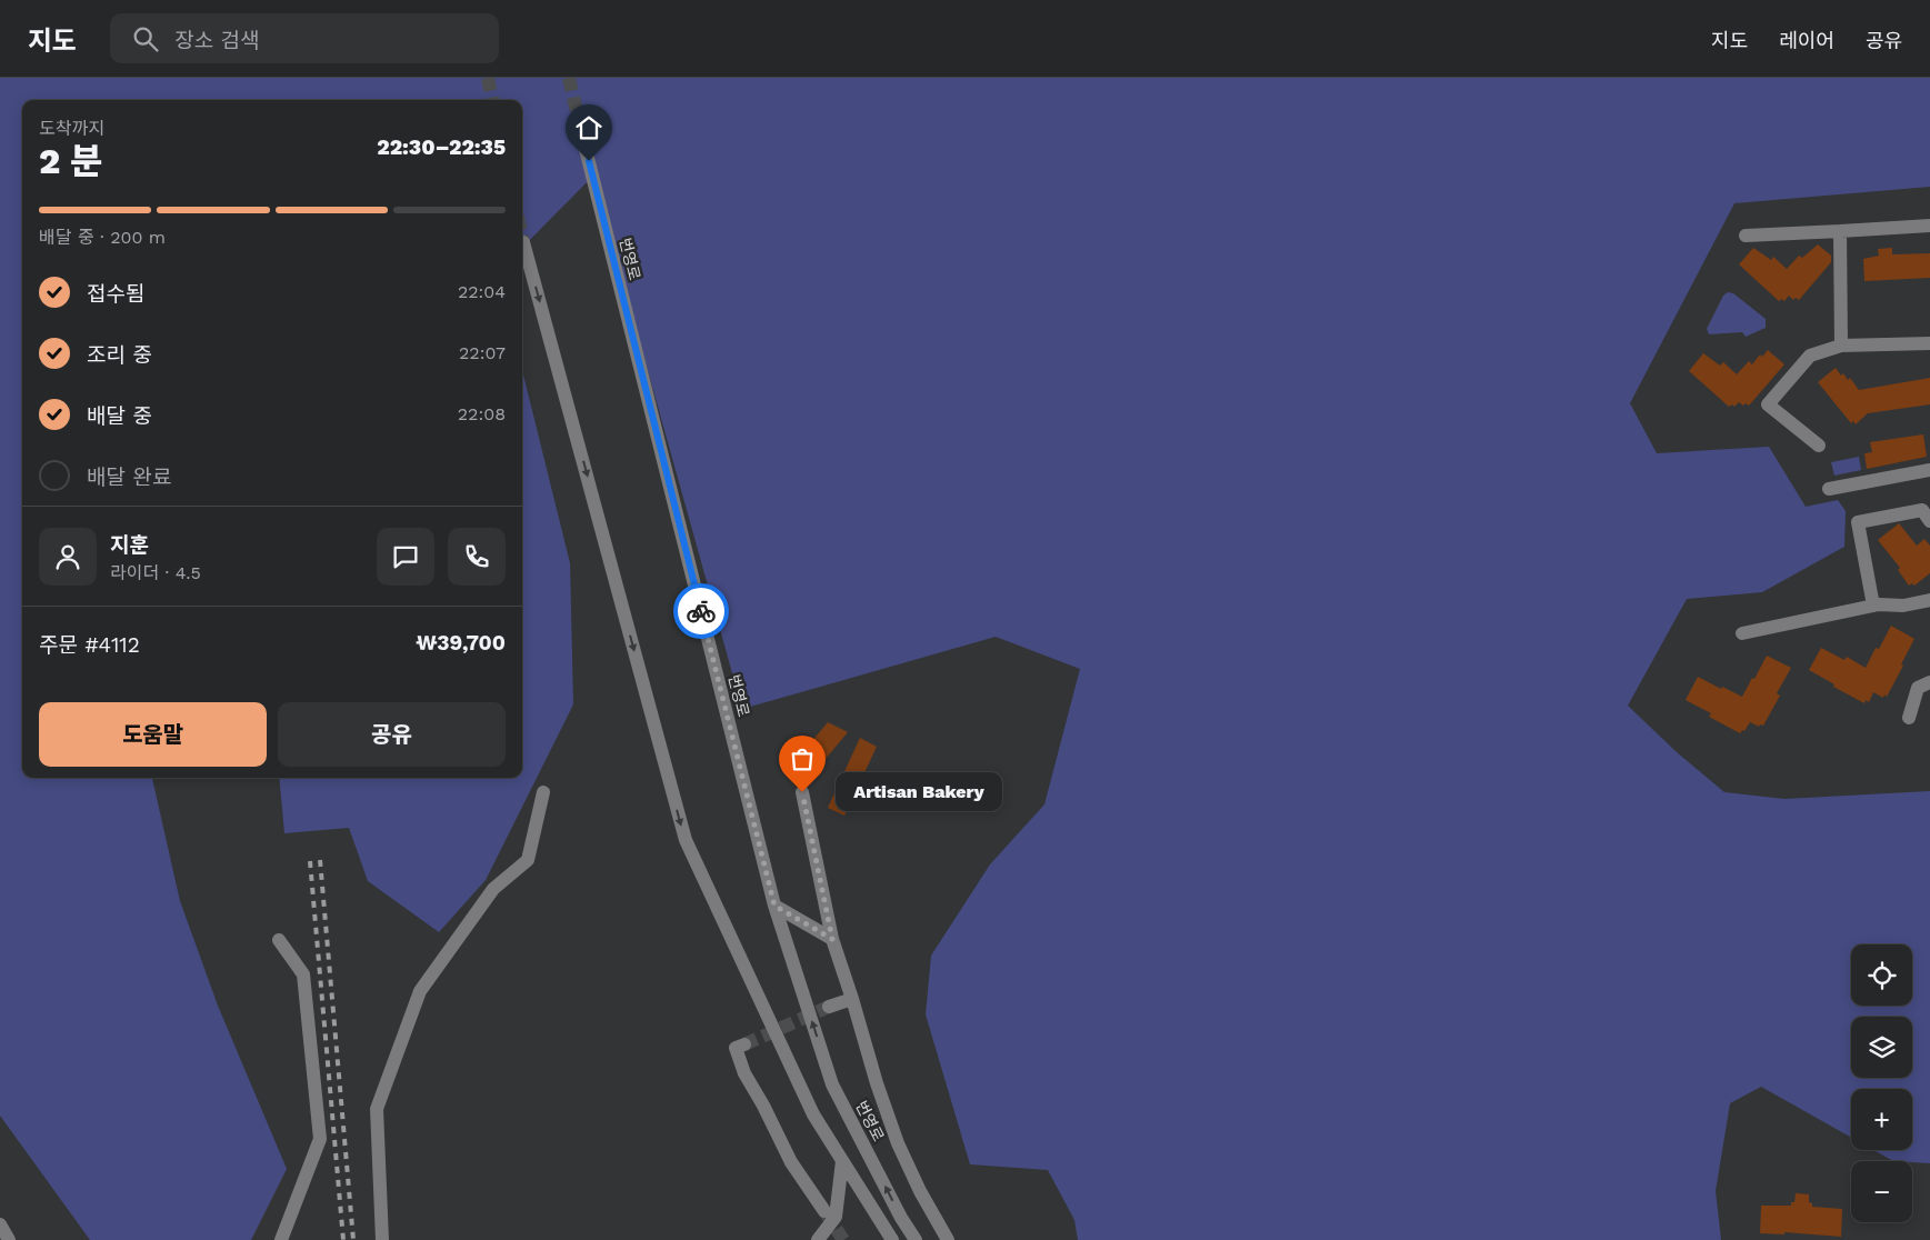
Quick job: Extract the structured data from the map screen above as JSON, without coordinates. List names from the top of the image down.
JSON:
{
  "streets": {
    "street": ["번영로"]
  },
  "places": ["Artisan Bakery"],
  "page": {
    "header": "지도",
    "search": "장소 검색",
    "nav": ["지도", "레이어", "공유"],
    "heading": ["2 분", "도착까지", "22:30–22:35"],
    "panel": [
      "지훈",
      "라이더 · 4.5",
      "주문 #4112",
      "₩39,700"
    ],
    "bar": "배달 중 · 200 m",
    "list": [
      ["접수됨", "22:04"],
      ["조리 중", "22:07"],
      ["배달 중", "22:08"],
      "배달 완료"
    ],
    "buttons": ["도움말", "공유"],
    "bubble": "Artisan Bakery",
    "map_buttons": ["+", "−"]
  }
}
